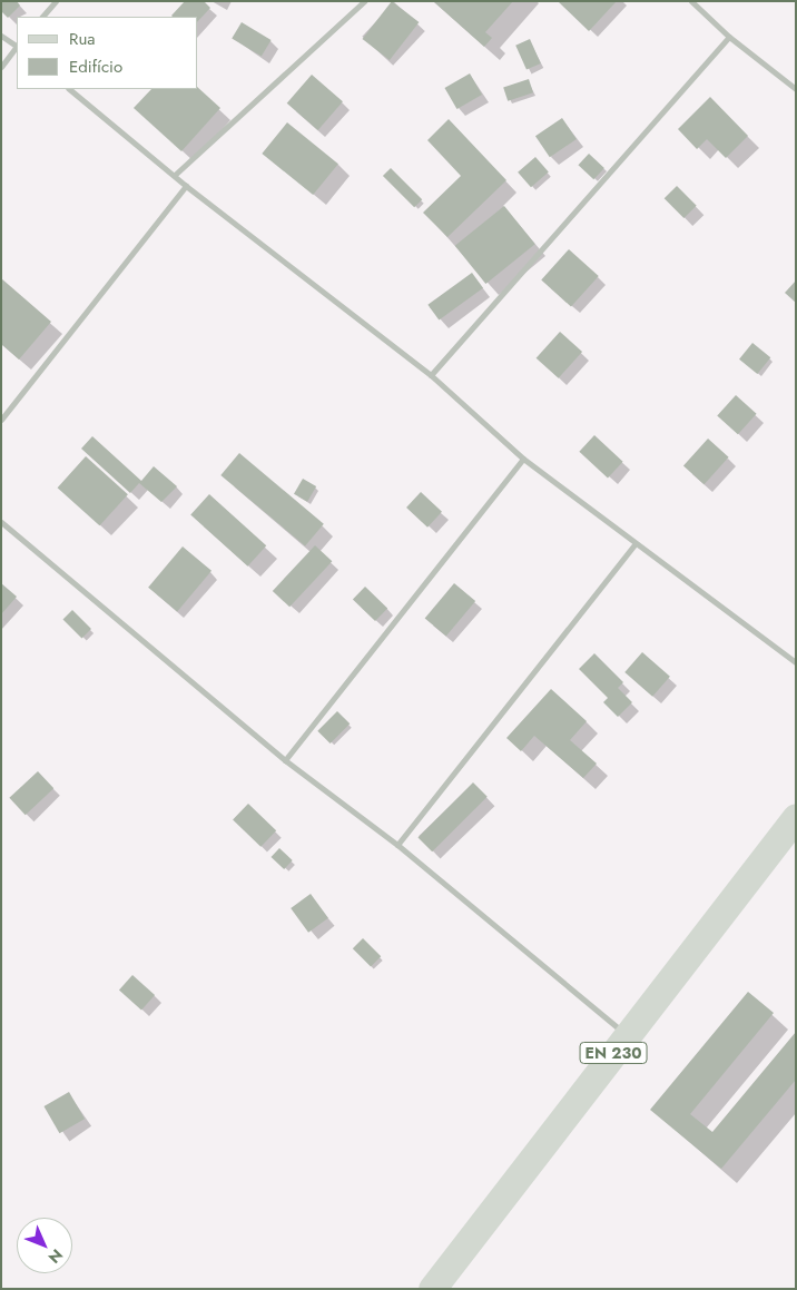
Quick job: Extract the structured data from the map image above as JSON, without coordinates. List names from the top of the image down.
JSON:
{
  "streets": {
    "main road": ["EN 230"]
  },
  "legend": ["Rua", "Edifício"],
  "north": "bottom right"
}
